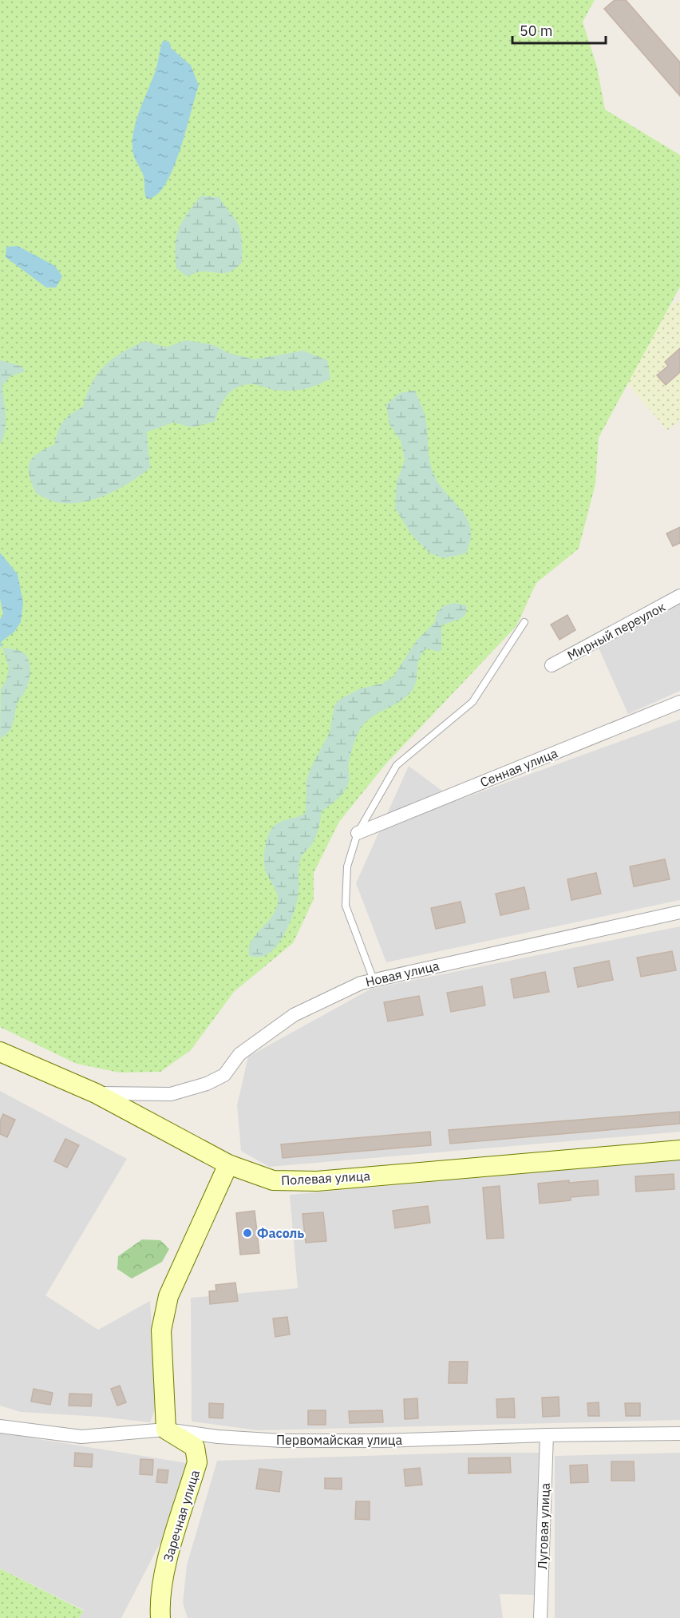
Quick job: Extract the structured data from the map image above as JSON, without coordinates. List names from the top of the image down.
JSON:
{
  "streets": {
    "street": [
      "Мирный переулок",
      "Сенная улица",
      "Новая улица",
      "Полевая улица",
      "Первомайская улица",
      "Заречная улица",
      "Луговая улица"
    ]
  },
  "crossings": [
    ["Новая улица", "Полевая улица"],
    ["Первомайская улица", "Заречная улица"],
    ["Первомайская улица", "Луговая улица"]
  ],
  "places": ["Фасоль"],
  "scale_bar": "50 m"
}
